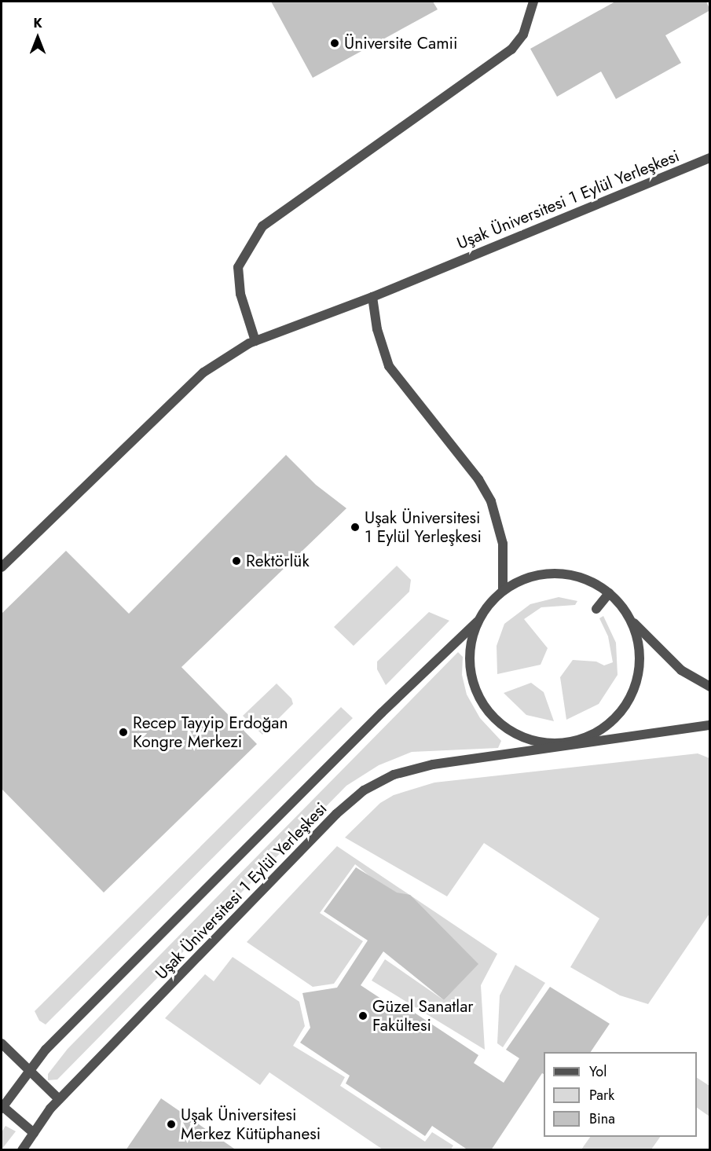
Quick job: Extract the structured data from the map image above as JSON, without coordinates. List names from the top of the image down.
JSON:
{
  "streets": {
    "street": ["Uşak Üniversitesi 1 Eylül Yerleşkesi"]
  },
  "places": [
    "Üniversite Camii",
    "Uşak Üniversitesi 1 Eylül Yerleşkesi",
    "Rektörlük",
    "Recep Tayyip Erdoğan Kongre Merkezi",
    "Güzel Sanatlar Fakültesi",
    "Uşak Üniversitesi Merkez Kütüphanesi"
  ],
  "legend": ["Yol", "Park", "Bina"],
  "north": "top"
}
